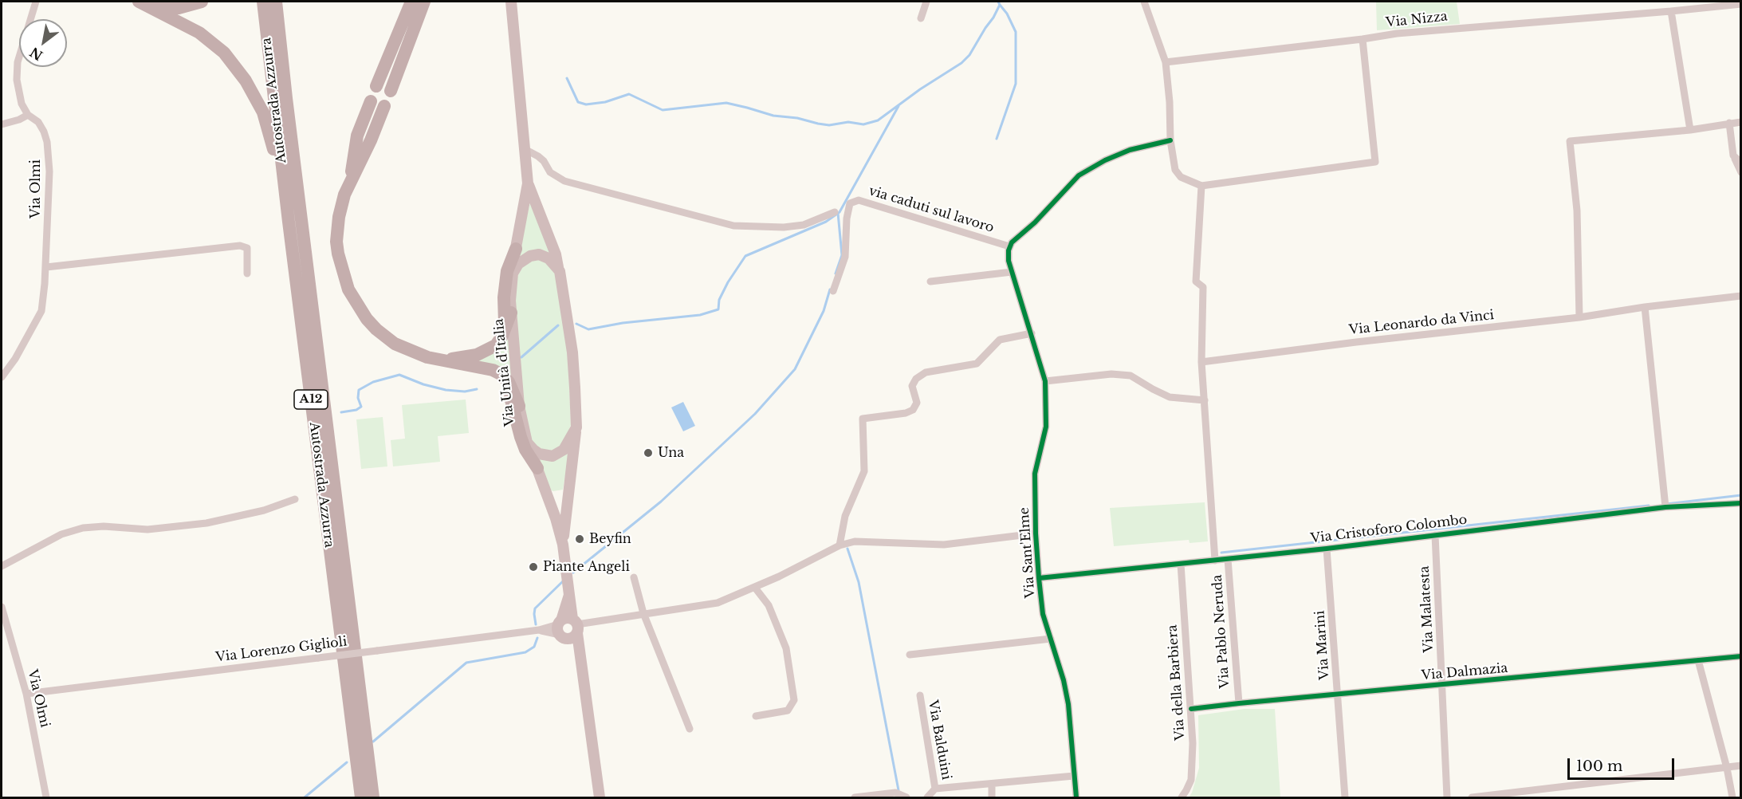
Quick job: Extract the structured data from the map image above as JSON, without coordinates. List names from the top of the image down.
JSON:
{
  "streets": {
    "highway": ["Autostrada Azzurra", "A12"],
    "main road": ["Via Unità d'Italia"],
    "street": [
      "Via Nizza",
      "Via Olmi",
      "via caduti sul lavoro",
      "Via Leonardo da Vinci",
      "Via Cristoforo Colombo",
      "Via Sant'Elme",
      "Via Malatesta",
      "Via Pablo Neruda",
      "Via Marini",
      "Via Lorenzo Giglioli",
      "Via Dalmazia",
      "Via della Barbiera",
      "Via Balduini"
    ]
  },
  "crossings": [
    ["Via Olmi", "Via Lorenzo Giglioli"],
    ["via caduti sul lavoro", "Via Sant'Elme"],
    ["Via Cristoforo Colombo", "Via Sant'Elme"],
    ["Via Cristoforo Colombo", "Via Malatesta"],
    ["Via Cristoforo Colombo", "Via Pablo Neruda"],
    ["Via Cristoforo Colombo", "Via Marini"],
    ["Via Cristoforo Colombo", "Via della Barbiera"],
    ["Via Sant'Elme", "Via Lorenzo Giglioli"],
    ["Via Sant'Elme", "Via Balduini"],
    ["Via Malatesta", "Via Dalmazia"],
    ["Via Pablo Neruda", "Via Dalmazia"],
    ["Via Marini", "Via Dalmazia"],
    ["Via Dalmazia", "Via della Barbiera"]
  ],
  "places": ["Una", "Beyfin", "Piante Angeli"],
  "scale_bar": "100 m",
  "north": "bottom left"
}
